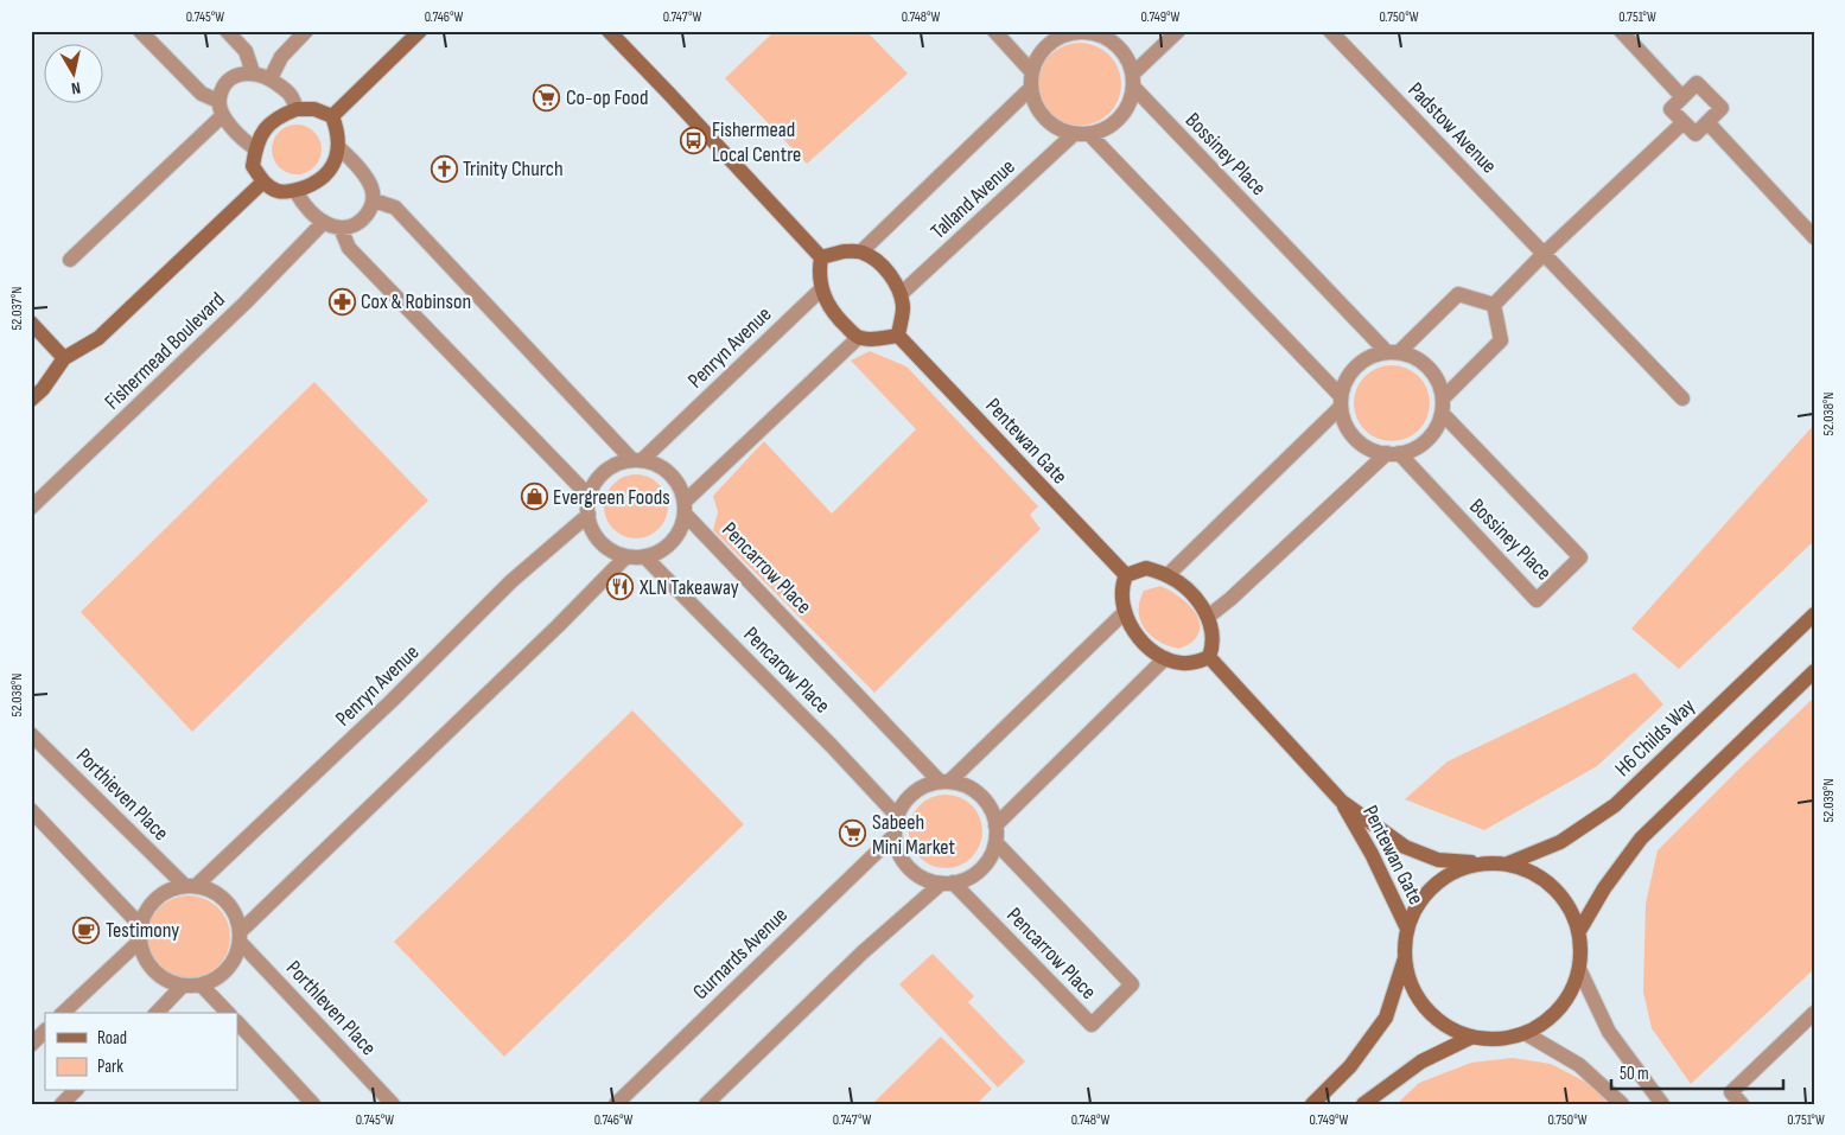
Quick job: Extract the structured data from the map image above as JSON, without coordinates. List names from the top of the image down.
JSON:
{
  "streets": {
    "street": [
      "Padstow Avenue",
      "Bossiney Place",
      "Talland Avenue",
      "Penryn Avenue",
      "Fishermead Boulevard",
      "Pentewan Gate",
      "Pencarrow Place",
      "Pencarow Place",
      "H6 Childs Way",
      "Porthieven Place",
      "Gurnards Avenue",
      "Porthleven Place"
    ]
  },
  "crossings": [
    ["Bossiney Place", "Talland Avenue"],
    ["Talland Avenue", "Penryn Avenue"],
    ["Talland Avenue", "Pentewan Gate"],
    ["Penryn Avenue", "Pentewan Gate"],
    ["Penryn Avenue", "Pencarrow Place"],
    ["Penryn Avenue", "Pencarow Place"],
    ["Penryn Avenue", "Porthieven Place"],
    ["Penryn Avenue", "Porthleven Place"],
    ["Pentewan Gate", "H6 Childs Way"],
    ["Pencarrow Place", "Pencarow Place"],
    ["Pencarrow Place", "Gurnards Avenue"],
    ["Pencarow Place", "Gurnards Avenue"],
    ["Porthieven Place", "Porthleven Place"]
  ],
  "places": {
    "supermarket": ["Co-op Food", "Sabeeh Mini Market"],
    "bus stop": ["Fishermead Local Centre"],
    "church": ["Trinity Church"],
    "pharmacy": ["Cox & Robinson"],
    "shop": ["Evergreen Foods"],
    "restaurant": ["XLN Takeaway"],
    "cafe": ["Testimony"]
  },
  "legend": ["Road", "Park"],
  "scale_bar": "50 m",
  "north": "bottom",
  "coordinates": [
    "0.745°W",
    "0.746°W",
    "0.747°W",
    "0.748°W",
    "0.749°W",
    "0.750°W",
    "0.751°W",
    "52.037°N",
    "52.038°N",
    "52.039°N"
  ]
}
